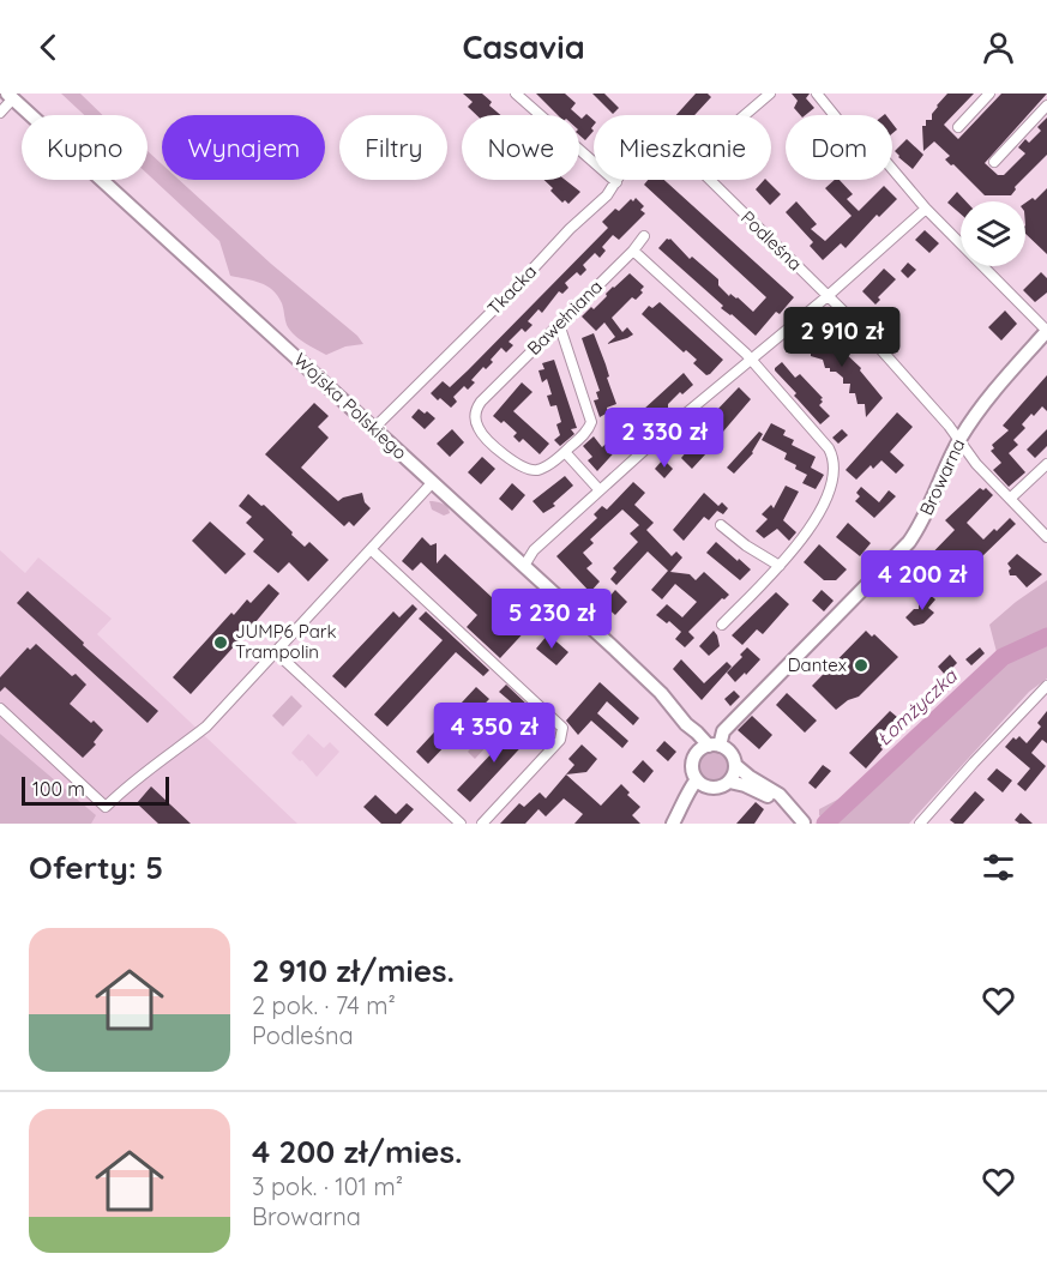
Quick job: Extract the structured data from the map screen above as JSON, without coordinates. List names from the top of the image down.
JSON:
{
  "streets": {
    "main road": ["Wojska Polskiego", "Browarna"],
    "street": ["Podleśna", "Tkacka", "Bawełniana"]
  },
  "crossings": [
    ["Podleśna", "Browarna"],
    ["Tkacka", "Wojska Polskiego"],
    ["Wojska Polskiego", "Browarna"]
  ],
  "water": ["Łomżyczka"],
  "places": ["JUMP6 Park Trampolin", "Dantex"],
  "scale_bar": "100 m",
  "page": {
    "header": "Casavia",
    "chip": [
      "Kupno",
      "Wynajem",
      "Filtry",
      "Nowe",
      "Mieszkanie",
      "Dom"
    ],
    "price": [
      "2 910 zł",
      "2 330 zł",
      "4 200 zł",
      "5 230 zł",
      "4 350 zł"
    ],
    "scale": "100 m",
    "heading": "Oferty: 5",
    "list": [
      {
        "name": "2 910 zł/mies.",
        "note": "2 pok. · 74 m² · Podleśna"
      },
      {
        "name": "4 200 zł/mies.",
        "note": "3 pok. · 101 m² · Browarna"
      }
    ]
  }
}
